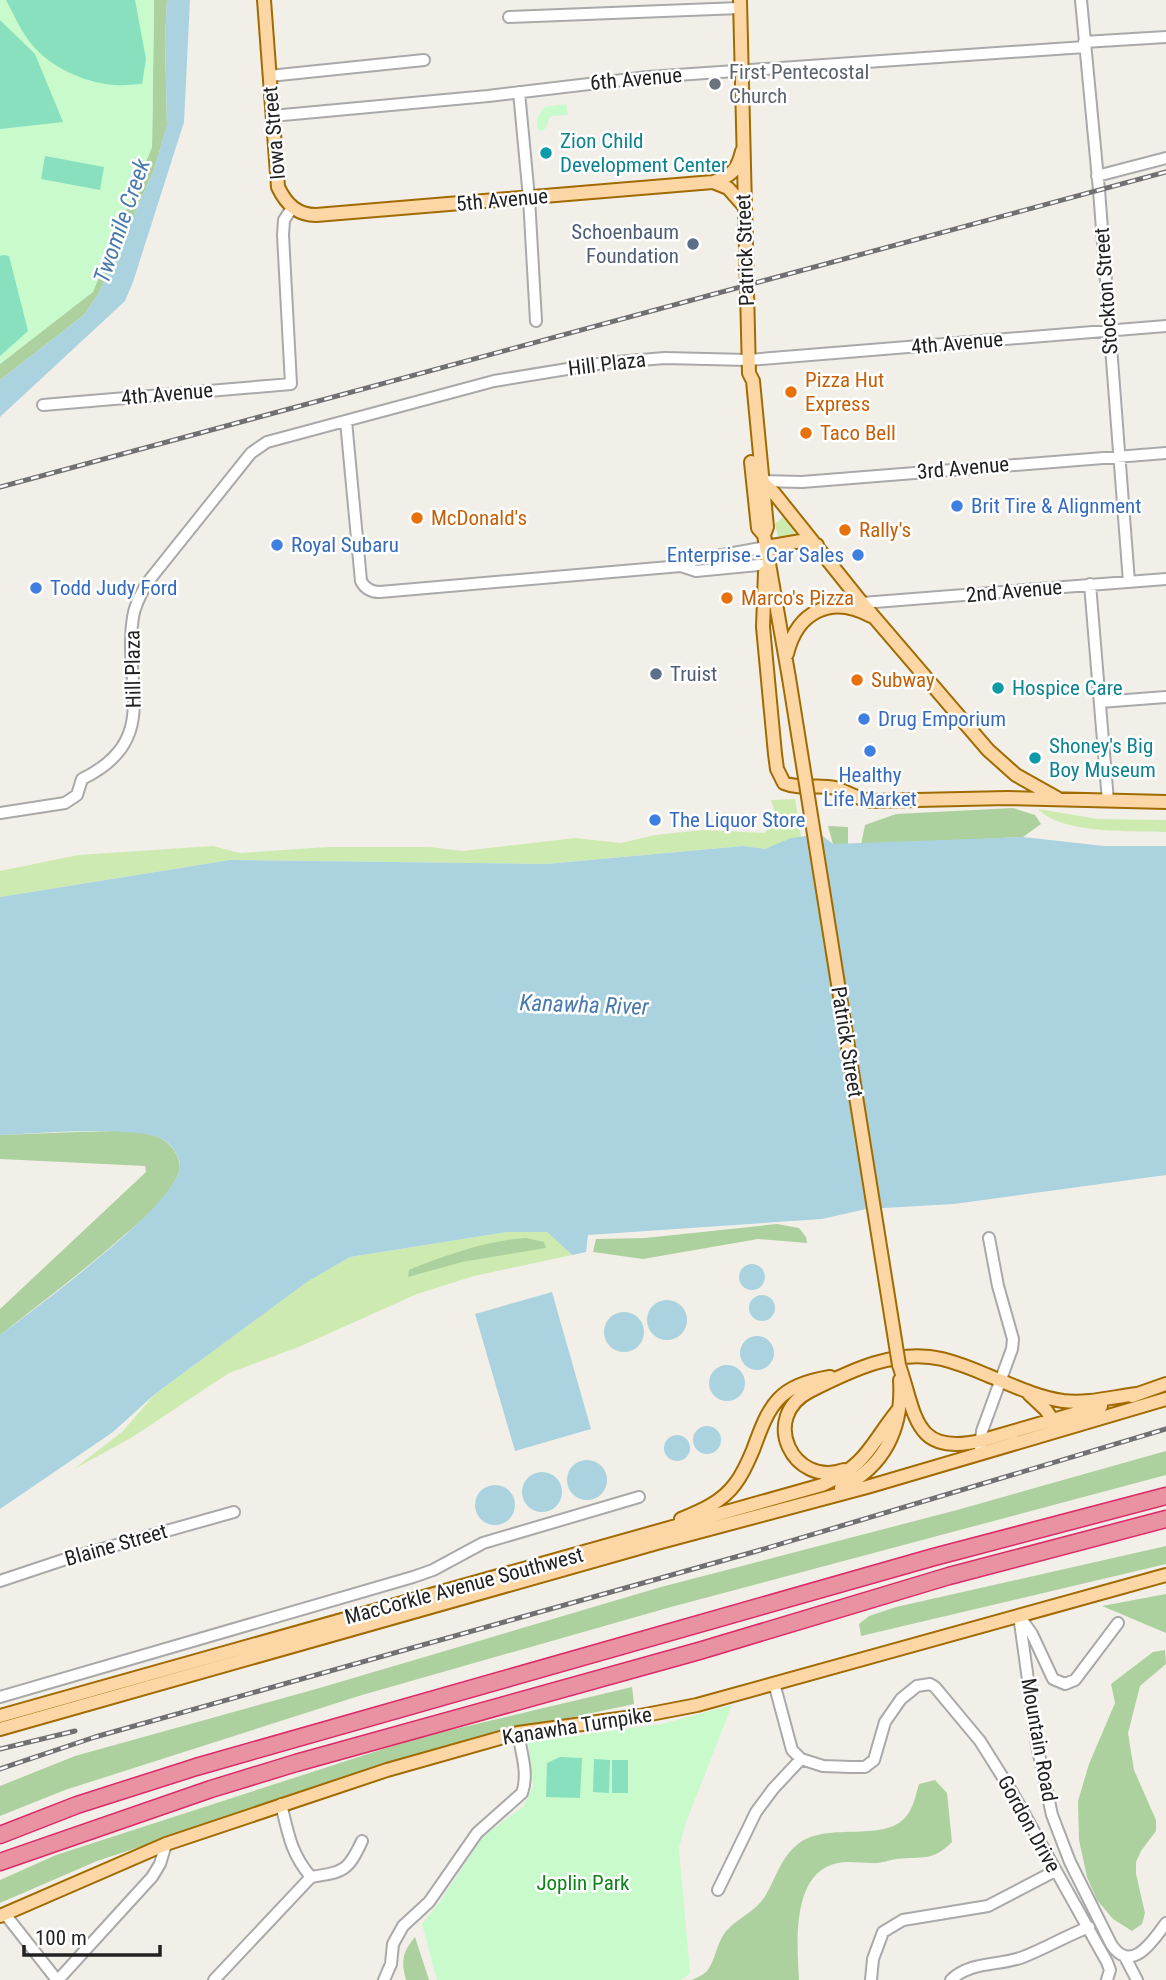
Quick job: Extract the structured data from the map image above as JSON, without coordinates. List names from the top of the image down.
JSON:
{
  "streets": {
    "main road": [
      "Iowa Street",
      "5th Avenue",
      "Patrick Street",
      "MacCorkle Avenue Southwest",
      "Kanawha Turnpike"
    ],
    "street": [
      "6th Avenue",
      "Stockton Street",
      "4th Avenue",
      "Hill Plaza",
      "3rd Avenue",
      "2nd Avenue",
      "Blaine Street",
      "Mountain Road",
      "Gordon Drive"
    ]
  },
  "crossings": [
    ["6th Avenue", "Iowa Street"],
    ["6th Avenue", "Patrick Street"],
    ["6th Avenue", "Stockton Street"],
    ["Iowa Street", "5th Avenue"],
    ["Iowa Street", "4th Avenue"],
    ["Patrick Street", "4th Avenue"],
    ["Patrick Street", "Hill Plaza"],
    ["Patrick Street", "3rd Avenue"],
    ["Patrick Street", "MacCorkle Avenue Southwest"],
    ["Stockton Street", "4th Avenue"],
    ["Stockton Street", "3rd Avenue"],
    ["Stockton Street", "2nd Avenue"],
    ["4th Avenue", "Hill Plaza"],
    ["Kanawha Turnpike", "Mountain Road"]
  ],
  "water": ["Twomile Creek", "Kanawha River"],
  "parks": ["Joplin Park"],
  "places": [
    "First Pentecostal Church",
    "Zion Child Development Center",
    "Schoenbaum Foundation",
    "Pizza Hut Express",
    "Taco Bell",
    "Brit Tire & Alignment",
    "McDonald's",
    "Rally's",
    "Royal Subaru",
    "Enterprise - Car Sales",
    "Todd Judy Ford",
    "Marco's Pizza",
    "Truist",
    "Subway",
    "Hospice Care",
    "Drug Emporium",
    "Healthy Life Market",
    "Shoney's Big Boy Museum",
    "The Liquor Store"
  ],
  "scale_bar": "100 m"
}
